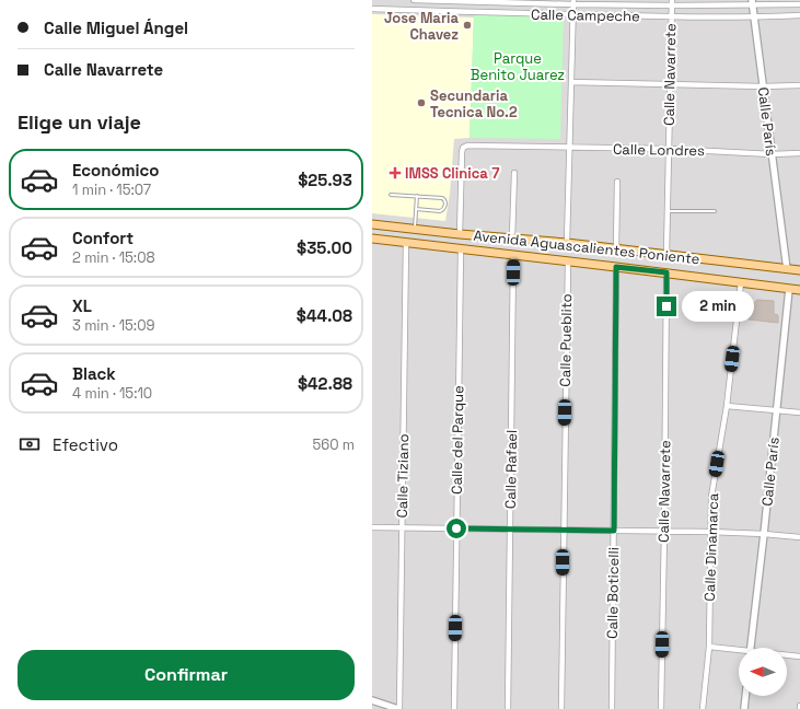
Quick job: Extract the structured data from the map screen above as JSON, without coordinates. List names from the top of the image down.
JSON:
{
  "streets": {
    "main road": ["Avenida Aguascalientes Poniente"],
    "street": [
      "Calle Campeche",
      "Calle Navarrete",
      "Calle París",
      "Calle Londres",
      "Calle Pueblito",
      "Calle del Parque",
      "Calle Rafael",
      "Calle Tiziano",
      "Calle Dinamarca",
      "Calle Boticelli"
    ]
  },
  "crossings": [
    ["Calle Campeche", "Calle Navarrete"],
    ["Calle Campeche", "Calle París"],
    ["Calle Navarrete", "Calle Londres"],
    ["Calle Navarrete", "Avenida Aguascalientes Poniente"],
    ["Calle París", "Calle Londres"],
    ["Calle París", "Avenida Aguascalientes Poniente"],
    ["Calle Londres", "Avenida Aguascalientes Poniente"],
    ["Avenida Aguascalientes Poniente", "Calle Pueblito"],
    ["Avenida Aguascalientes Poniente", "Calle del Parque"],
    ["Avenida Aguascalientes Poniente", "Calle Rafael"],
    ["Avenida Aguascalientes Poniente", "Calle Tiziano"],
    ["Avenida Aguascalientes Poniente", "Calle Dinamarca"],
    ["Avenida Aguascalientes Poniente", "Calle Boticelli"]
  ],
  "parks": ["Parque Benito Juarez"],
  "places": {
    "other": ["Jose Maria Chavez", "Secundaria Tecnica No.2"],
    "health": ["IMSS Clinica 7"]
  },
  "north": "left",
  "page": {
    "banner": ["Calle Miguel Ángel", "Calle Navarrete"],
    "heading": "Elige un viaje",
    "list": [
      {
        "name": "Económico",
        "note": "1 min · 15:07",
        "value": "$25.93"
      },
      {
        "name": "Confort",
        "note": "2 min · 15:08",
        "value": "$35.00"
      },
      {
        "name": "XL",
        "note": "3 min · 15:09",
        "value": "$44.08"
      },
      {
        "name": "Black",
        "note": "4 min · 15:10",
        "value": "$42.88"
      }
    ],
    "bubble": "2 min",
    "pay": ["Efectivo", "560 m"],
    "buttons": "Confirmar"
  }
}
